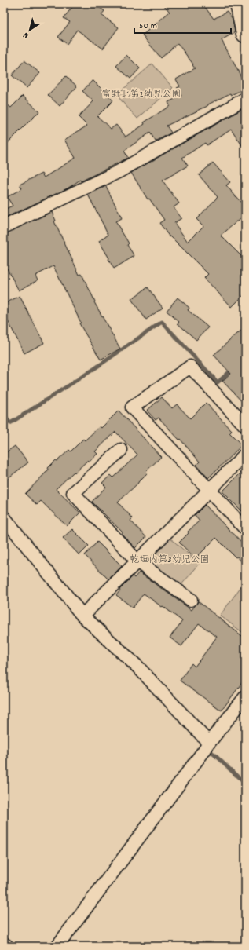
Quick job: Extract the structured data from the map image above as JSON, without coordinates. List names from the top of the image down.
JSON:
{
  "parks": ["富野北第2幼児公園", "乾垣内第3幼児公園"],
  "scale_bar": "50 m",
  "north": "bottom left"
}
